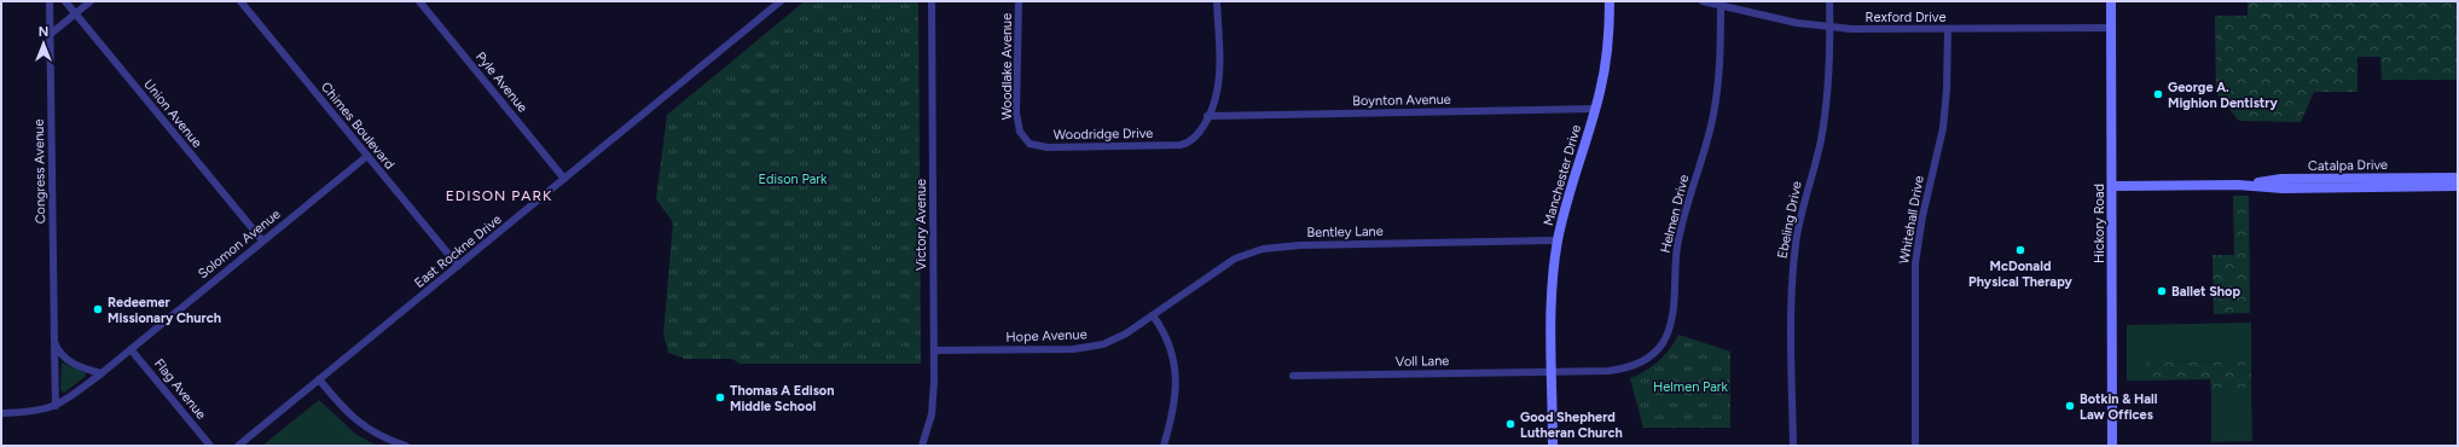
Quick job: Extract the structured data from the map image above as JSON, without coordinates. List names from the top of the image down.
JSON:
{
  "streets": {
    "street": [
      "Rexford Drive",
      "Woodlake Avenue",
      "Pyle Avenue",
      "Boynton Avenue",
      "Union Avenue",
      "Chimes Boulevard",
      "Woodridge Drive",
      "Catalpa Drive",
      "Congress Avenue",
      "Manchester Drive",
      "Helmen Drive",
      "Ebeling Drive",
      "Whitehall Drive",
      "Hickory Road",
      "Victory Avenue",
      "Bentley Lane",
      "Solomon Avenue",
      "East Rockne Drive",
      "Hope Avenue",
      "Voll Lane",
      "Flag Avenue"
    ]
  },
  "crossings": [
    ["Rexford Drive", "Helmen Drive"],
    ["Rexford Drive", "Ebeling Drive"],
    ["Rexford Drive", "Whitehall Drive"],
    ["Rexford Drive", "Hickory Road"],
    ["Woodlake Avenue", "Woodridge Drive"],
    ["Pyle Avenue", "East Rockne Drive"],
    ["Boynton Avenue", "Woodridge Drive"],
    ["Boynton Avenue", "Manchester Drive"],
    ["Union Avenue", "Solomon Avenue"],
    ["Chimes Boulevard", "Solomon Avenue"],
    ["Chimes Boulevard", "East Rockne Drive"],
    ["Catalpa Drive", "Hickory Road"],
    ["Congress Avenue", "Solomon Avenue"],
    ["Manchester Drive", "Helmen Drive"],
    ["Manchester Drive", "Bentley Lane"],
    ["Manchester Drive", "Voll Lane"],
    ["Helmen Drive", "Voll Lane"],
    ["Victory Avenue", "Hope Avenue"],
    ["Bentley Lane", "Hope Avenue"],
    ["Solomon Avenue", "Flag Avenue"]
  ],
  "districts": ["EDISON PARK"],
  "parks": ["Edison Park", "Helmen Park"],
  "places": [
    "George A. Mighion Dentistry",
    "McDonald Physical Therapy",
    "Ballet Shop",
    "Redeemer Missionary Church",
    "Thomas A Edison Middle School",
    "Botkin & Hall Law Offices",
    "Good Shepherd Lutheran Church"
  ],
  "north": "top"
}
